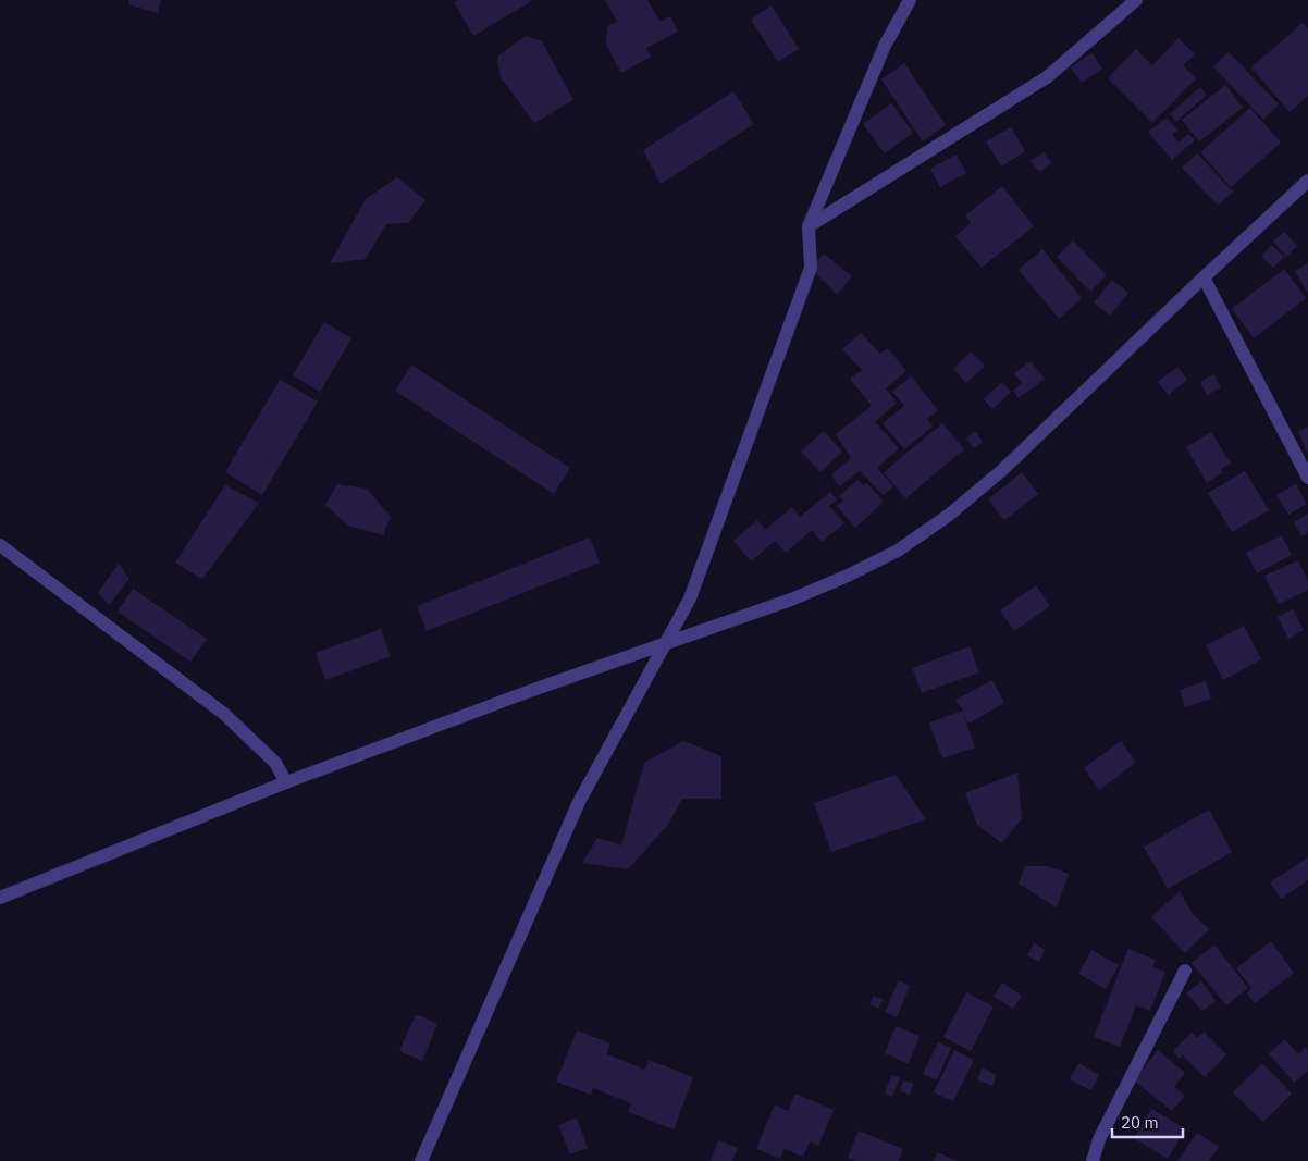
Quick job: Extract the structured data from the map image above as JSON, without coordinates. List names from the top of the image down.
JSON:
{
  "scale_bar": "20 m"
}
